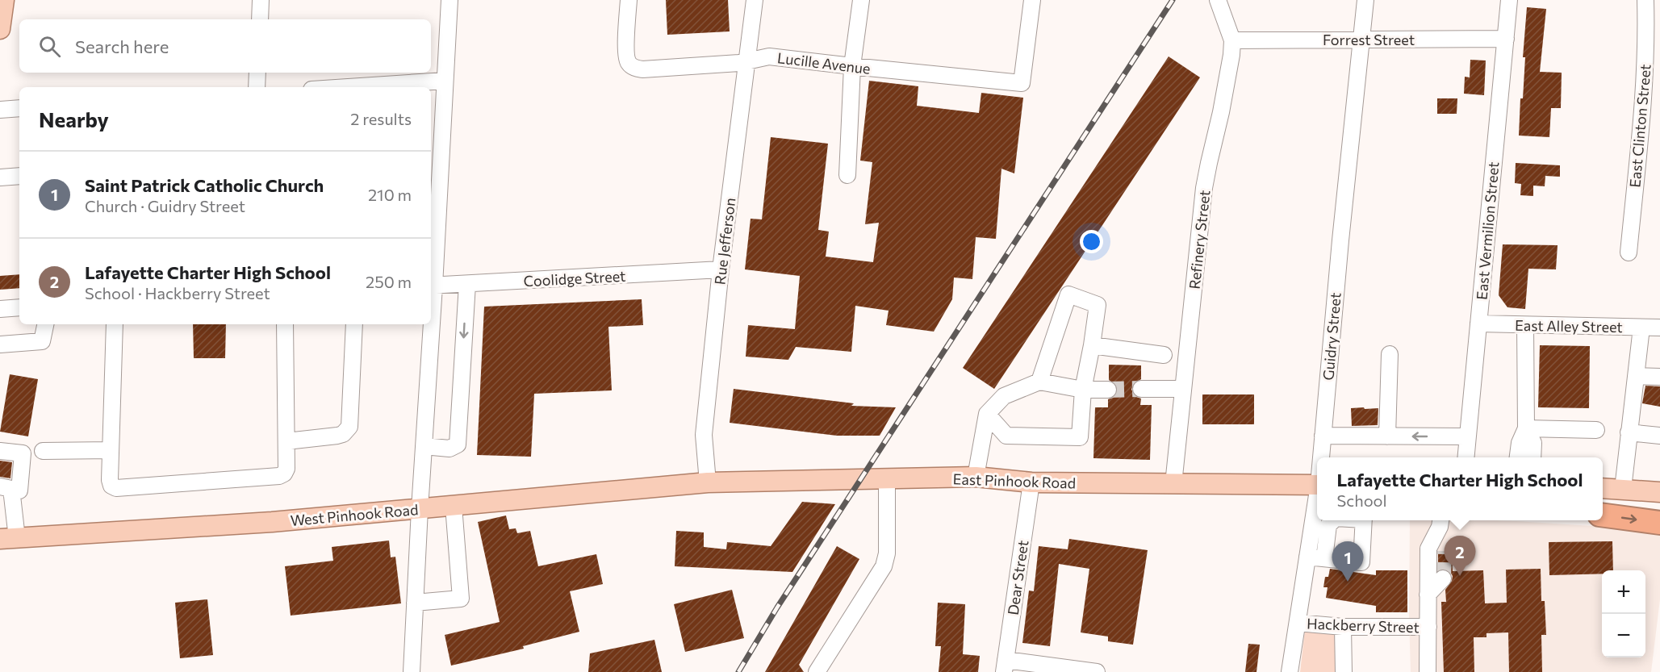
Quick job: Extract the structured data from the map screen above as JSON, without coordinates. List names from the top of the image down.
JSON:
{
  "streets": {
    "main road": ["East Pinhook Road", "West Pinhook Road"],
    "street": [
      "Forrest Street",
      "Lucille Avenue",
      "East Clinton Street",
      "East Vermilion Street",
      "Refinery Street",
      "Rue Jefferson",
      "Coolidge Street",
      "East Alley Street",
      "Guidry Street",
      "Dear Street",
      "Hackberry Street"
    ]
  },
  "crossings": [
    ["Forrest Street", "East Vermilion Street"],
    ["Forrest Street", "Refinery Street"],
    ["Forrest Street", "Guidry Street"],
    ["Lucille Avenue", "Rue Jefferson"],
    ["East Vermilion Street", "East Alley Street"],
    ["Refinery Street", "East Pinhook Road"],
    ["Rue Jefferson", "Coolidge Street"],
    ["Rue Jefferson", "East Pinhook Road"],
    ["Rue Jefferson", "West Pinhook Road"],
    ["Guidry Street", "Hackberry Street"],
    ["East Pinhook Road", "West Pinhook Road"],
    ["East Pinhook Road", "Dear Street"]
  ],
  "page": {
    "search": "Search here",
    "heading": ["Nearby", "2 results"],
    "list": [
      {
        "mark": "1",
        "name": "Saint Patrick Catholic Church",
        "note": "Church · Guidry Street",
        "value": "210 m"
      },
      {
        "mark": "2",
        "name": "Lafayette Charter High School",
        "note": "School · Hackberry Street",
        "value": "250 m"
      }
    ],
    "popup": ["Lafayette Charter High School", "School"],
    "pins": ["2", "1"],
    "map_buttons": ["+", "−"]
  }
}
